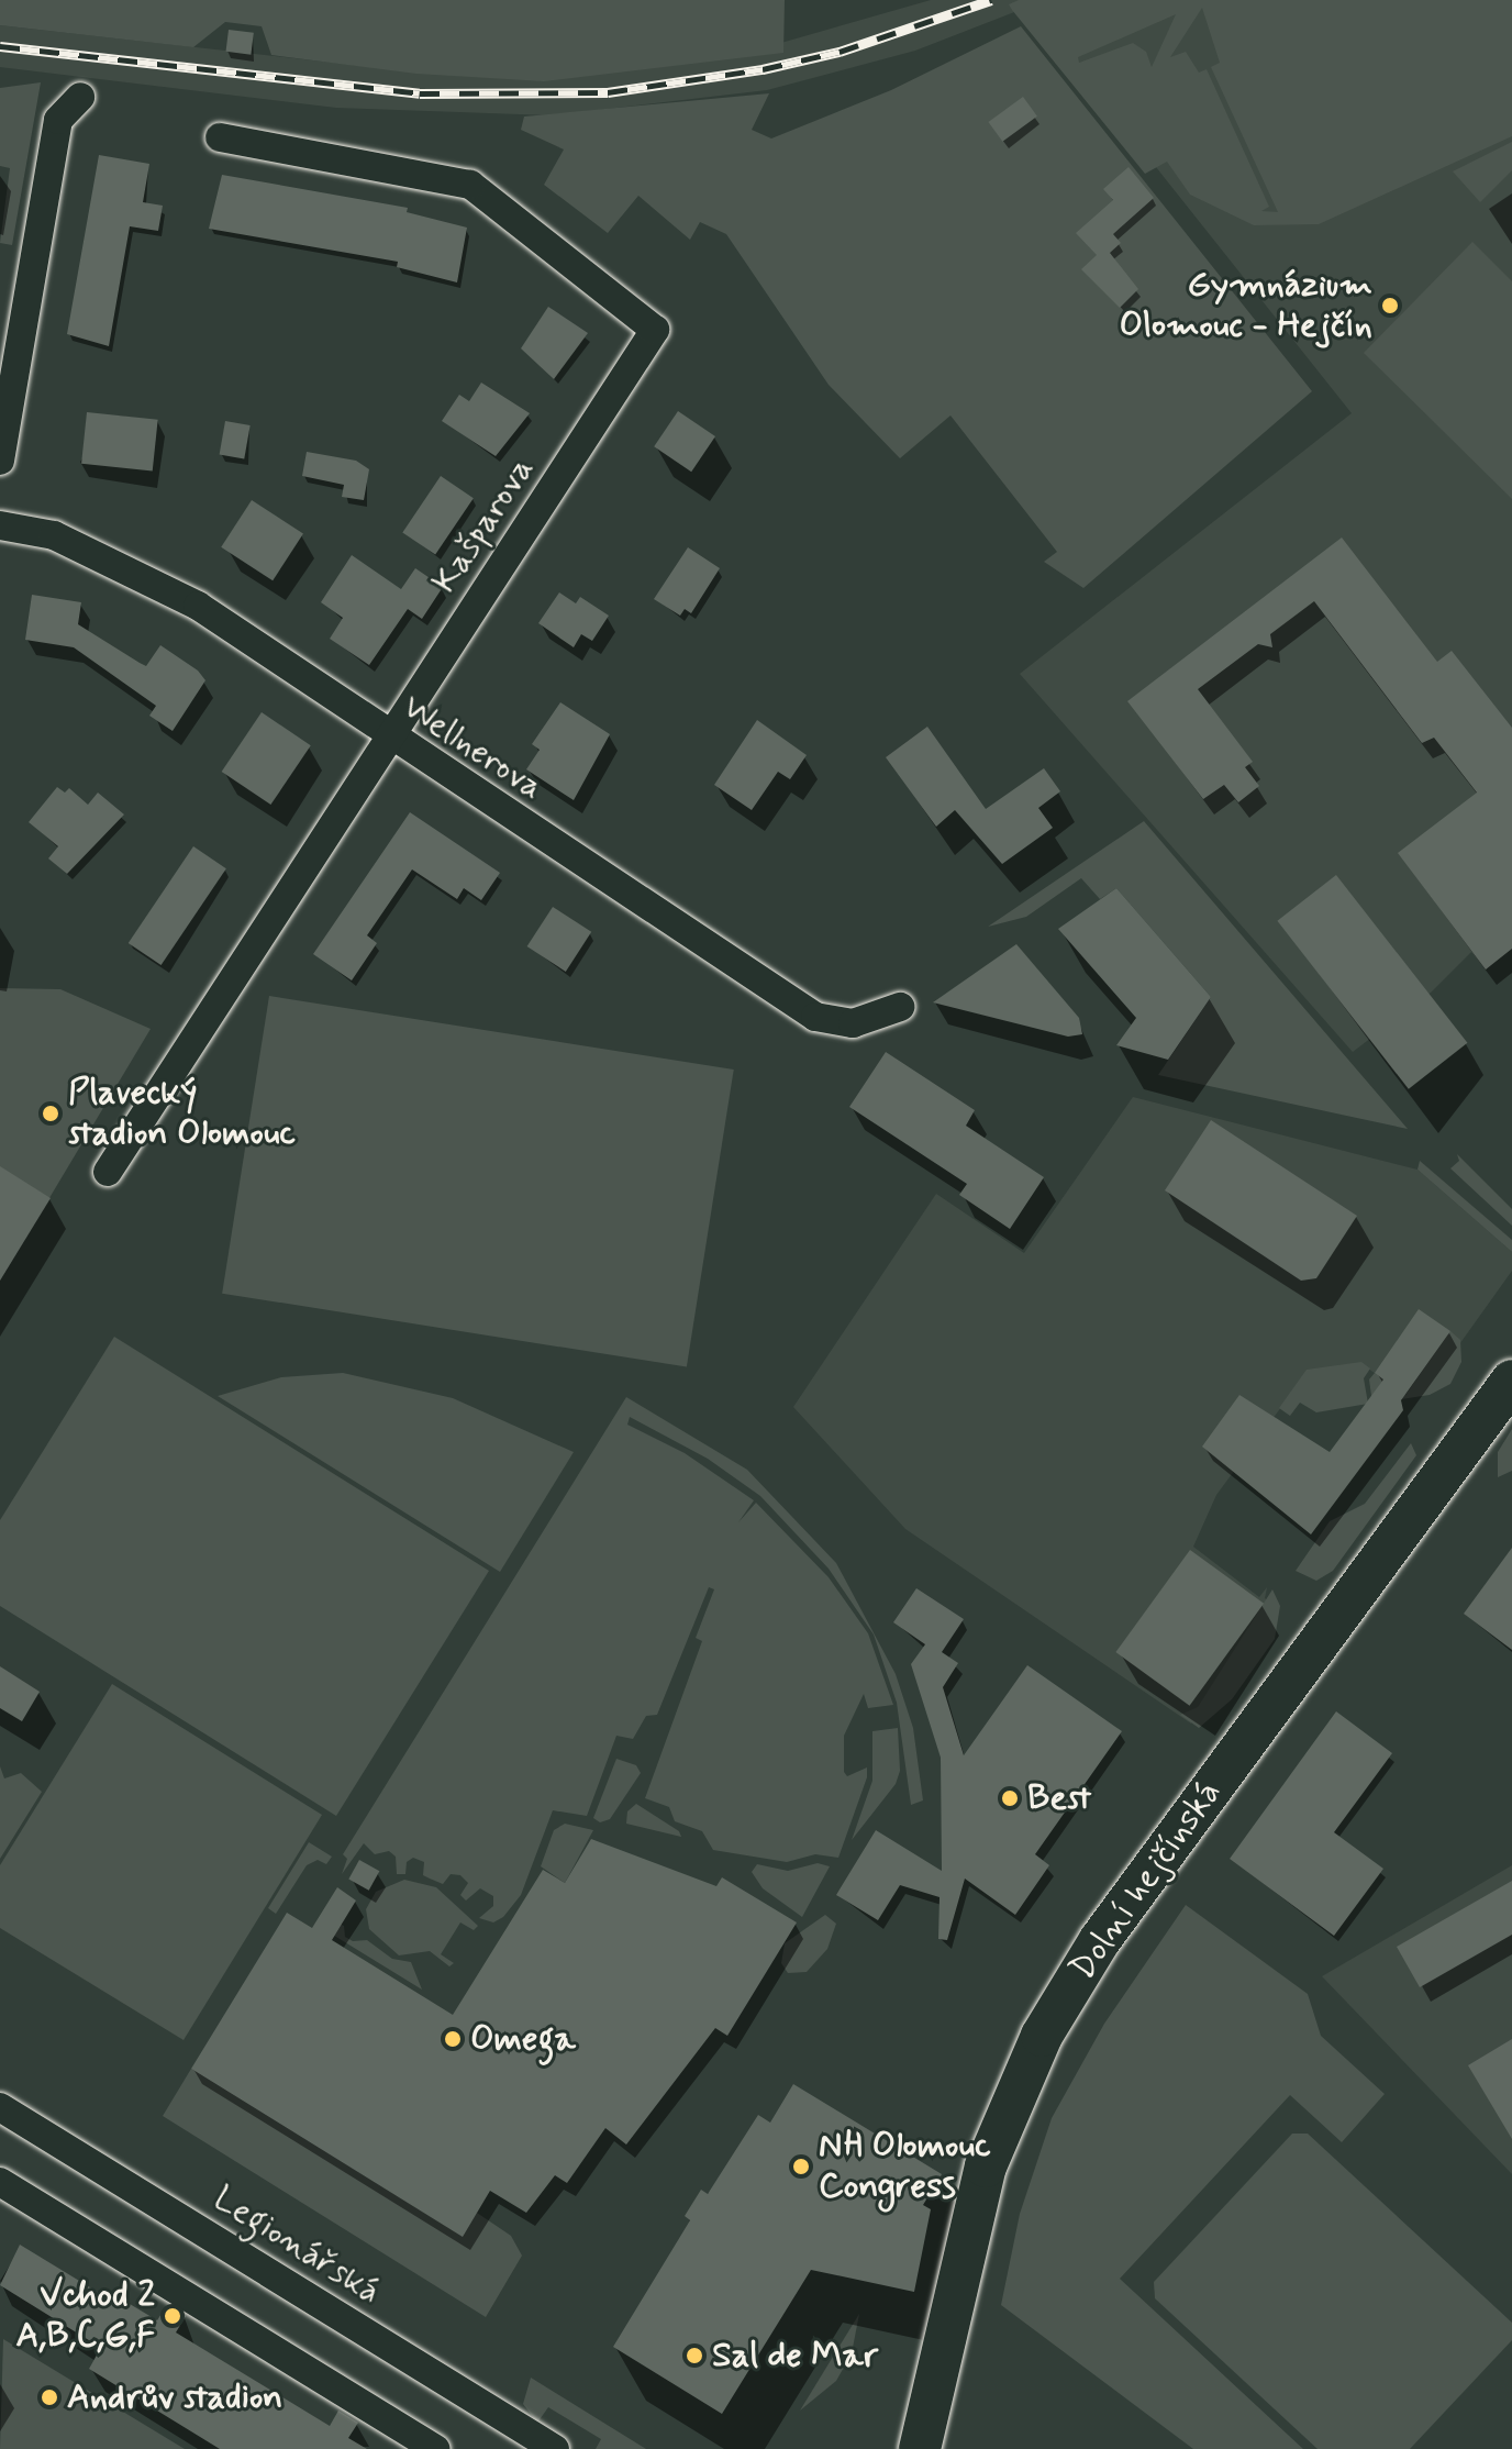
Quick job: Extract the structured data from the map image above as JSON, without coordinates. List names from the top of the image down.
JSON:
{
  "streets": {
    "main road": ["Dolní hejčínská"],
    "street": ["Kašparova", "Wellnerova", "Legionářská"]
  },
  "crossings": [
    ["Kašparova", "Wellnerova"]
  ],
  "places": [
    "Gymnázium Olomouc - Hejčín",
    "Plavecký stadion Olomouc",
    "Best",
    "Omega",
    "NH Olomouc Congress",
    "Vchod 2 A,B,C,G,F",
    "Sal de Mar",
    "Andrův stadion"
  ]
}
